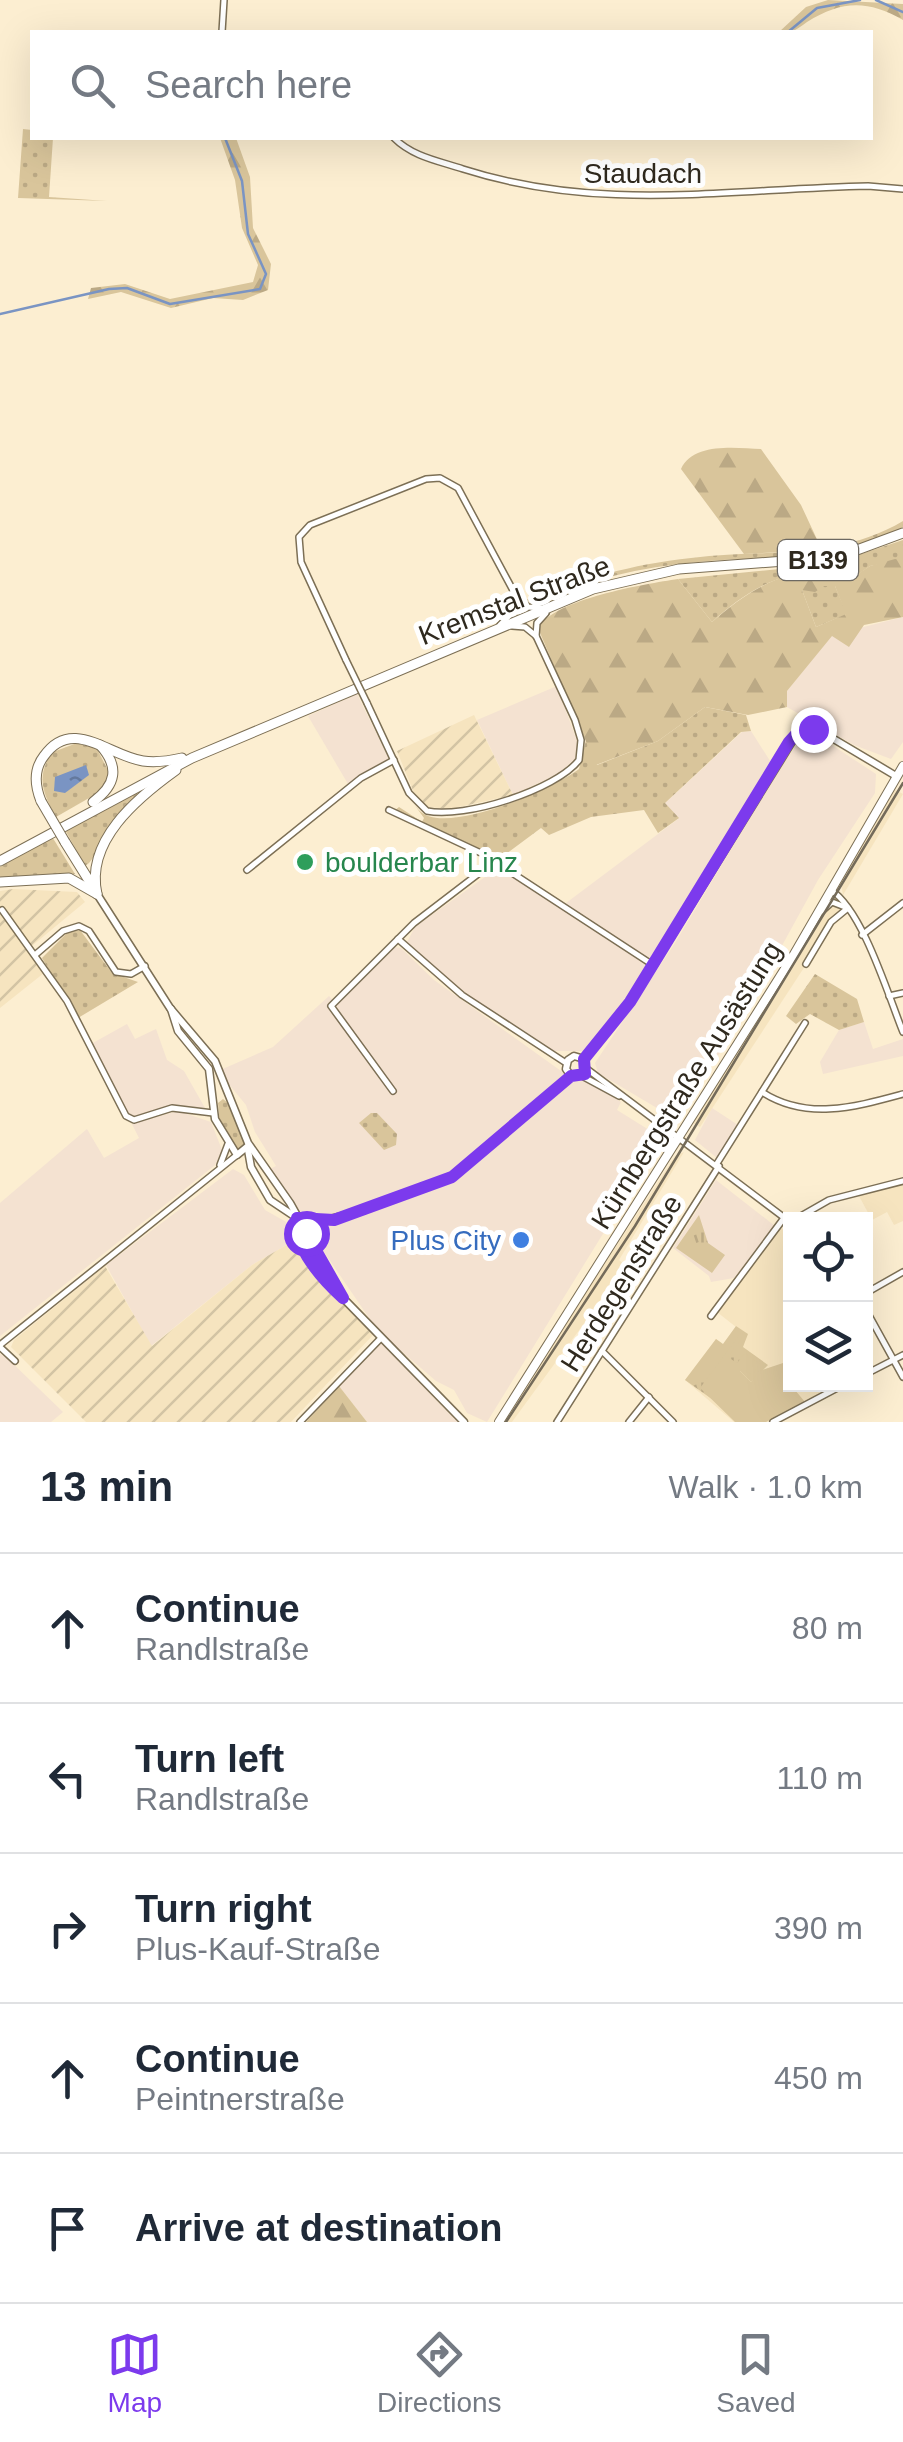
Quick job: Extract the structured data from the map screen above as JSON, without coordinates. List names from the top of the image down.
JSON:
{
  "streets": {
    "main road": ["B139", "Kremstal Straße", "Kürnbergstraße Ausästung"],
    "street": ["Staudach", "Herdegenstraße"]
  },
  "crossings": [
    ["B139", "Kremstal Straße"]
  ],
  "places": ["boulderbar Linz", "Plus City"],
  "page": {
    "search": "Search here",
    "heading": ["13 min", "Walk · 1.0 km"],
    "list": [
      ["Continue", "Randlstraße", "80 m"],
      ["Turn left", "Randlstraße", "110 m"],
      ["Turn right", "Plus-Kauf-Straße", "390 m"],
      ["Continue", "Peintnerstraße", "450 m"],
      "Arrive at destination"
    ],
    "nav": ["Map", "Directions", "Saved"]
  }
}
